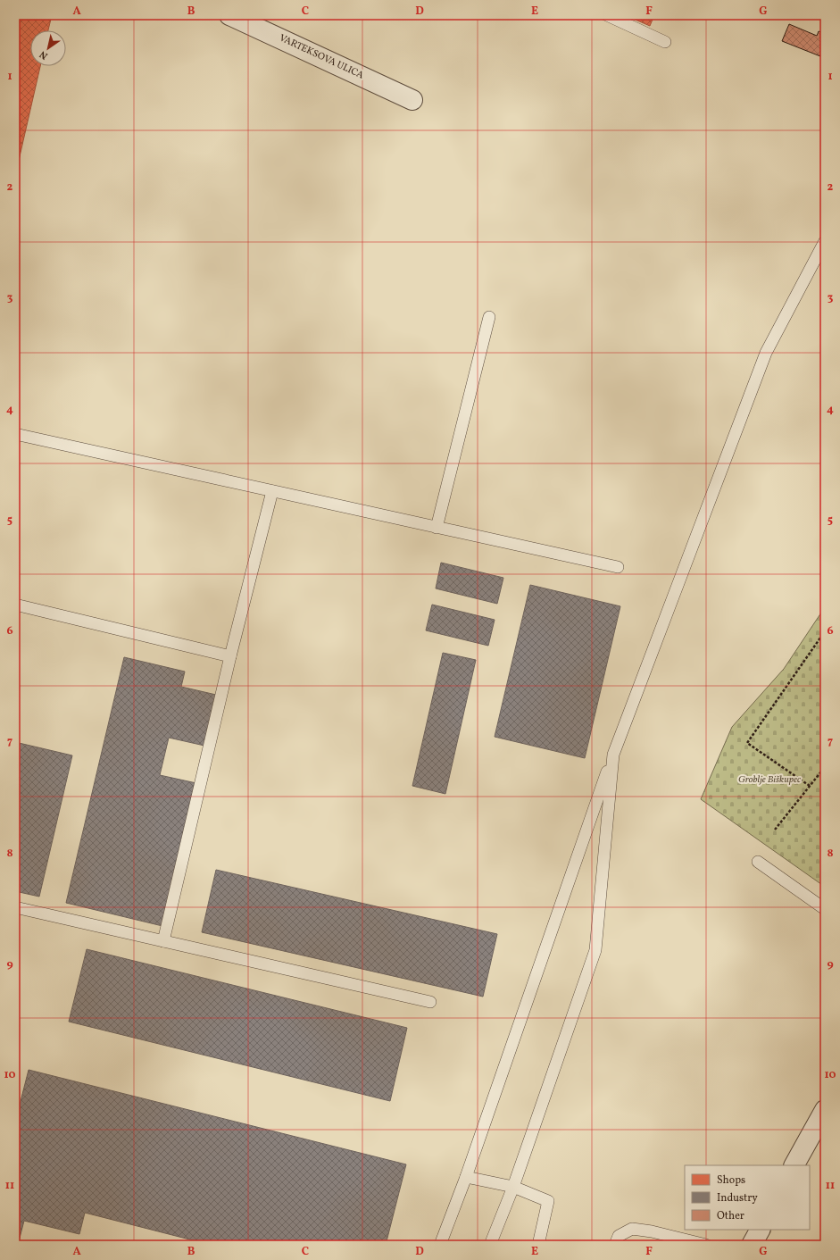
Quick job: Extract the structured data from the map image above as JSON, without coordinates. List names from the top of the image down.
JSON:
{
  "streets": {
    "street": ["VARTEKSOVA ULICA"]
  },
  "parks": ["Groblje Biškupec"],
  "legend": ["Shops", "Industry", "Other"],
  "north": "bottom left",
  "grid": {
    "columns": [
      "A",
      "B",
      "C",
      "D",
      "E",
      "F",
      "G"
    ],
    "rows": [
      "1",
      "2",
      "3",
      "4",
      "5",
      "6",
      "7",
      "8",
      "9",
      "10",
      "11"
    ]
  }
}
